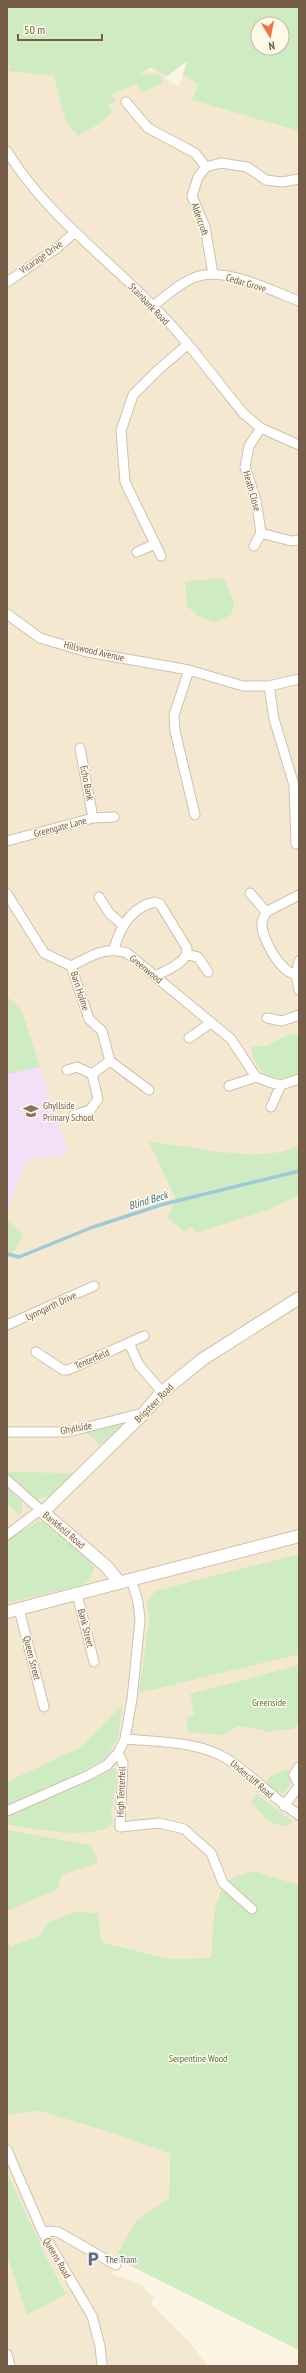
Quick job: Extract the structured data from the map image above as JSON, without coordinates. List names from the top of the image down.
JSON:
{
  "streets": {
    "street": [
      "Aldercroft",
      "Vicarage Drive",
      "Cedar Grove",
      "Stainbank Road",
      "Heath Close",
      "Hillswood Avenue",
      "Echo Bank",
      "Greengate Lane",
      "Greenwood",
      "Barn Holme",
      "Lynngarth Drive",
      "Tenterfield",
      "Brigsteer Road",
      "Ghyllside",
      "Bankfield Road",
      "Bank Street",
      "Queen Street",
      "Undercliff Road",
      "High Tenterfell",
      "Queens Road"
    ]
  },
  "crossings": [
    ["Aldercroft", "Cedar Grove"],
    ["Vicarage Drive", "Stainbank Road"],
    ["Cedar Grove", "Stainbank Road"],
    ["Stainbank Road", "Heath Close"],
    ["Echo Bank", "Greengate Lane"],
    ["Brigsteer Road", "Ghyllside"],
    ["Brigsteer Road", "Bankfield Road"],
    ["Undercliff Road", "High Tenterfell"]
  ],
  "water": ["Blind Beck"],
  "parks": ["Greenside", "Serpentine Wood"],
  "places": {
    "school or university": ["Ghyllside Primary School"],
    "parking": ["The Tram"]
  },
  "scale_bar": "50 m",
  "north": "bottom"
}
